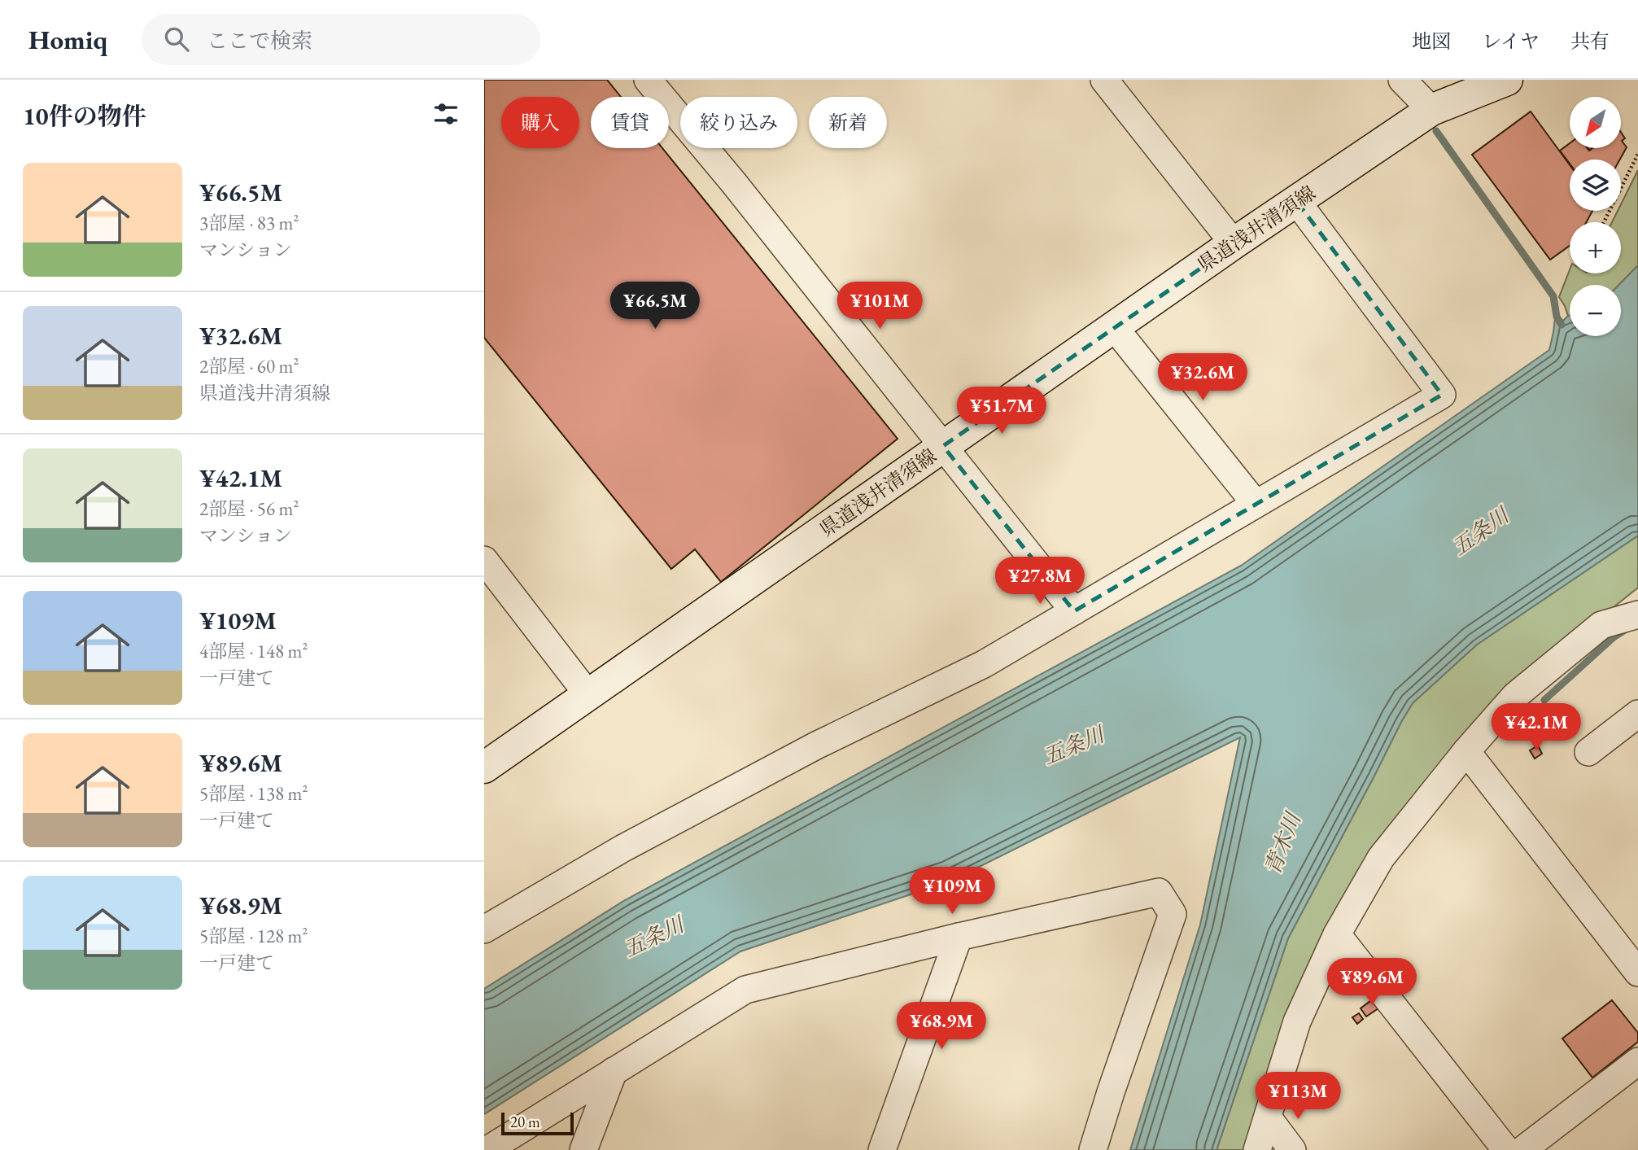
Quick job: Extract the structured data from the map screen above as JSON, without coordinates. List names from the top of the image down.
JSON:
{
  "streets": {
    "main road": ["県道浅井清須線"]
  },
  "water": ["五条川", "青木川"],
  "scale_bar": "20 m",
  "north": "bottom left",
  "page": {
    "header": "Homiq",
    "search": "ここで検索",
    "nav": ["地図", "レイヤ", "共有"],
    "heading": "10件の物件",
    "map_buttons": ["+", "−"],
    "chip": [
      "購入",
      "賃貸",
      "絞り込み",
      "新着"
    ],
    "list": [
      {
        "name": "¥66.5M",
        "note": "3部屋 · 83 m² · マンション"
      },
      {
        "name": "¥32.6M",
        "note": "2部屋 · 60 m² · 県道浅井清須線"
      },
      {
        "name": "¥42.1M",
        "note": "2部屋 · 56 m² · マンション"
      },
      {
        "name": "¥109M",
        "note": "4部屋 · 148 m² · 一戸建て"
      },
      {
        "name": "¥89.6M",
        "note": "5部屋 · 138 m² · 一戸建て"
      },
      {
        "name": "¥68.9M",
        "note": "5部屋 · 128 m² · 一戸建て"
      }
    ],
    "price": [
      "¥66.5M",
      "¥101M",
      "¥32.6M",
      "¥51.7M",
      "¥27.8M",
      "¥42.1M",
      "¥109M",
      "¥89.6M",
      "¥68.9M",
      "¥113M"
    ],
    "scale": "20 m"
  }
}
